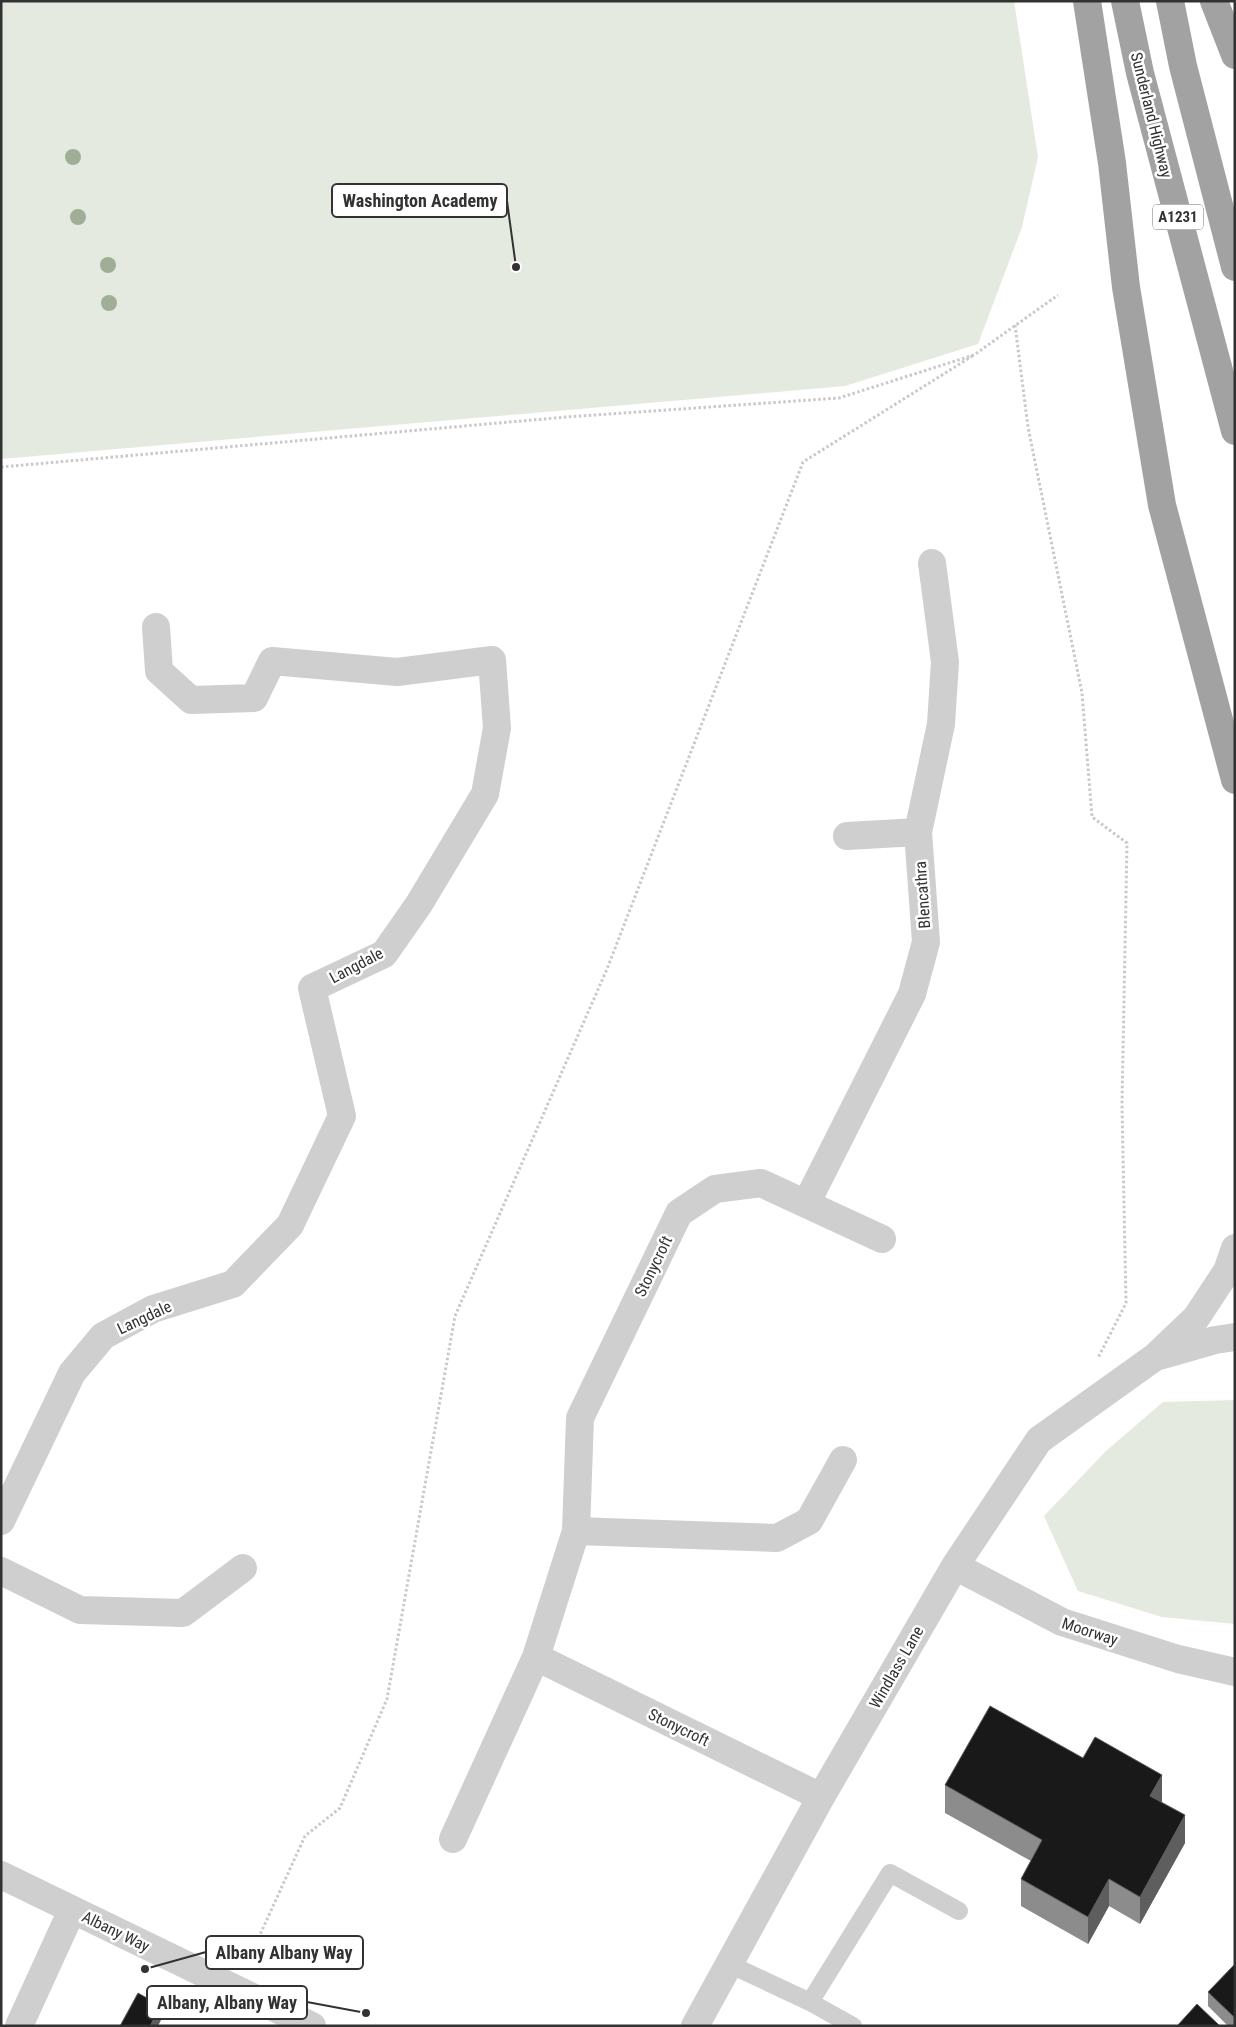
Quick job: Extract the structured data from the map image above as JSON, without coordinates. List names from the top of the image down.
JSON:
{
  "streets": {
    "highway": ["Sunderland Highway", "A1231"],
    "street": [
      "Blencathra",
      "Langdale",
      "Stonycroft",
      "Moorway",
      "Windlass Lane",
      "Albany Way"
    ]
  },
  "crossings": [
    ["Blencathra", "Stonycroft"],
    ["Stonycroft", "Windlass Lane"],
    ["Moorway", "Windlass Lane"]
  ],
  "places": ["Washington Academy", "Albany Albany Way", "Albany, Albany Way"]
}
